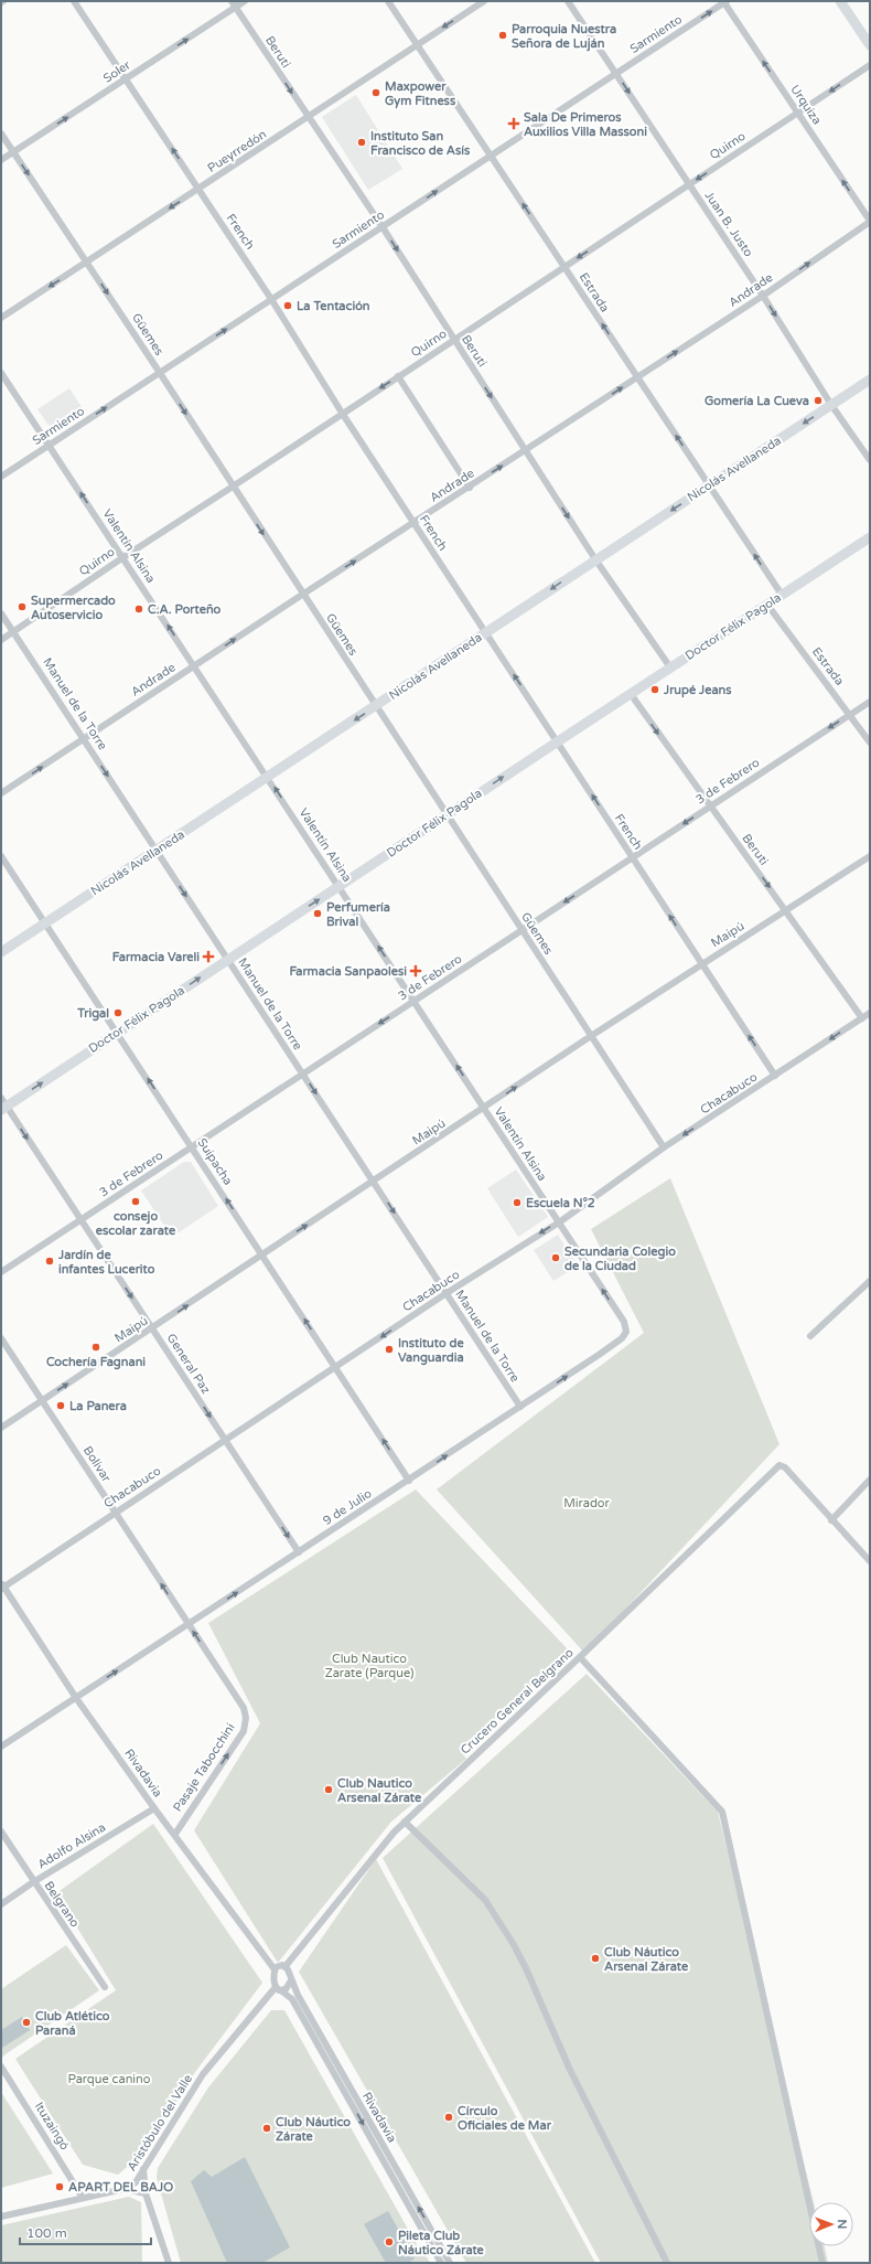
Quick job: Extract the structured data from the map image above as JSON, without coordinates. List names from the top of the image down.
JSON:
{
  "streets": {
    "street": [
      "Sarmiento",
      "Beruti",
      "Soler",
      "Urquiza",
      "Quirno",
      "Pueyrredón",
      "Juan B. Justo",
      "French",
      "Andrade",
      "Estrada",
      "Güemes",
      "Nicolás Avellaneda",
      "Valentín Alsina",
      "Doctor Félix Pagola",
      "Manuel de la Torre",
      "3 de Febrero",
      "Maipú",
      "Chacabuco",
      "Suipacha",
      "General Paz",
      "Bolívar",
      "9 de Julio",
      "Crucero General Belgrano",
      "Pasaje Tabocchini",
      "Rivadavia",
      "Adolfo Alsina",
      "Belgrano",
      "Aristóbulo del Valle",
      "Ituzaingó"
    ]
  },
  "crossings": [
    ["Sarmiento", "Beruti"],
    ["Sarmiento", "Urquiza"],
    ["Sarmiento", "Juan B. Justo"],
    ["Sarmiento", "French"],
    ["Sarmiento", "Estrada"],
    ["Sarmiento", "Güemes"],
    ["Sarmiento", "Valentín Alsina"],
    ["Beruti", "Soler"],
    ["Beruti", "Quirno"],
    ["Beruti", "Pueyrredón"],
    ["Beruti", "Andrade"],
    ["Beruti", "Nicolás Avellaneda"],
    ["Beruti", "Doctor Félix Pagola"],
    ["Beruti", "3 de Febrero"],
    ["Beruti", "Maipú"],
    ["Beruti", "Chacabuco"],
    ["Soler", "French"],
    ["Soler", "Güemes"],
    ["Urquiza", "Quirno"],
    ["Urquiza", "Andrade"],
    ["Quirno", "Juan B. Justo"],
    ["Quirno", "French"],
    ["Quirno", "Estrada"],
    ["Quirno", "Güemes"],
    ["Quirno", "Valentín Alsina"],
    ["Quirno", "Manuel de la Torre"],
    ["Pueyrredón", "French"],
    ["Pueyrredón", "Estrada"],
    ["Pueyrredón", "Güemes"],
    ["Juan B. Justo", "Andrade"],
    ["Juan B. Justo", "Nicolás Avellaneda"],
    ["French", "Andrade"],
    ["French", "Nicolás Avellaneda"],
    ["French", "Doctor Félix Pagola"],
    ["French", "3 de Febrero"],
    ["French", "Maipú"],
    ["French", "Chacabuco"],
    ["Andrade", "Estrada"],
    ["Andrade", "Güemes"],
    ["Andrade", "Valentín Alsina"],
    ["Andrade", "Manuel de la Torre"],
    ["Estrada", "Nicolás Avellaneda"],
    ["Estrada", "Doctor Félix Pagola"],
    ["Estrada", "3 de Febrero"],
    ["Güemes", "Nicolás Avellaneda"],
    ["Güemes", "Doctor Félix Pagola"],
    ["Güemes", "3 de Febrero"],
    ["Güemes", "Maipú"],
    ["Güemes", "Chacabuco"],
    ["Nicolás Avellaneda", "Valentín Alsina"],
    ["Nicolás Avellaneda", "Manuel de la Torre"],
    ["Nicolás Avellaneda", "Suipacha"],
    ["Valentín Alsina", "Doctor Félix Pagola"],
    ["Valentín Alsina", "3 de Febrero"],
    ["Valentín Alsina", "Maipú"],
    ["Valentín Alsina", "Chacabuco"],
    ["Valentín Alsina", "9 de Julio"],
    ["Doctor Félix Pagola", "Manuel de la Torre"],
    ["Doctor Félix Pagola", "Suipacha"],
    ["Doctor Félix Pagola", "General Paz"],
    ["Manuel de la Torre", "3 de Febrero"],
    ["Manuel de la Torre", "Maipú"],
    ["Manuel de la Torre", "Chacabuco"],
    ["Manuel de la Torre", "9 de Julio"],
    ["3 de Febrero", "Suipacha"],
    ["3 de Febrero", "General Paz"],
    ["Maipú", "Suipacha"],
    ["Maipú", "General Paz"],
    ["Maipú", "Bolívar"],
    ["Chacabuco", "Suipacha"],
    ["Chacabuco", "General Paz"],
    ["Chacabuco", "Bolívar"],
    ["Chacabuco", "Rivadavia"],
    ["Suipacha", "9 de Julio"],
    ["General Paz", "9 de Julio"],
    ["Bolívar", "9 de Julio"],
    ["Bolívar", "Pasaje Tabocchini"],
    ["9 de Julio", "Pasaje Tabocchini"],
    ["9 de Julio", "Rivadavia"],
    ["Crucero General Belgrano", "Rivadavia"],
    ["Pasaje Tabocchini", "Rivadavia"],
    ["Rivadavia", "Adolfo Alsina"],
    ["Rivadavia", "Aristóbulo del Valle"],
    ["Adolfo Alsina", "Belgrano"],
    ["Aristóbulo del Valle", "Ituzaingó"]
  ],
  "one_way": [
    "Sarmiento",
    "Beruti",
    "Soler",
    "Urquiza",
    "Quirno",
    "Pueyrredón",
    "Juan B. Justo",
    "French",
    "Andrade",
    "Estrada",
    "Güemes",
    "Nicolás Avellaneda",
    "Valentín Alsina",
    "Doctor Félix Pagola",
    "Manuel de la Torre",
    "3 de Febrero",
    "Maipú",
    "Chacabuco",
    "Suipacha",
    "General Paz",
    "Bolívar",
    "9 de Julio",
    "Pasaje Tabocchini"
  ],
  "parks": ["Mirador", "Club Nautico Zarate (Parque)", "Parque canino"],
  "places": {
    "other": [
      "Parroquia Nuestra Señora de Luján",
      "Maxpower Gym Fitness",
      "Instituto San Francisco de Asís",
      "La Tentación",
      "Gomería La Cueva",
      "Supermercado Autoservicio",
      "C.A. Porteño",
      "Jrupé Jeans",
      "Perfumería Brival",
      "Trigal",
      "consejo escolar zarate",
      "Escuela N°2",
      "Secundaria Colegio de la Ciudad",
      "Jardín de infantes Lucerito",
      "Cochería Fagnani",
      "Instituto de Vanguardia",
      "La Panera",
      "Club Nautico Arsenal Zárate",
      "Club Náutico Arsenal Zárate",
      "Club Atlético Paraná",
      "Círculo Oficiales de Mar",
      "Club Náutico Zárate",
      "APART DEL BAJO",
      "Pileta Club Náutico Zárate"
    ],
    "health": ["Sala De Primeros Auxilios Villa Massoni", "Farmacia Vareli", "Farmacia Sanpaolesi"]
  },
  "scale_bar": "100 m",
  "north": "right"
}
